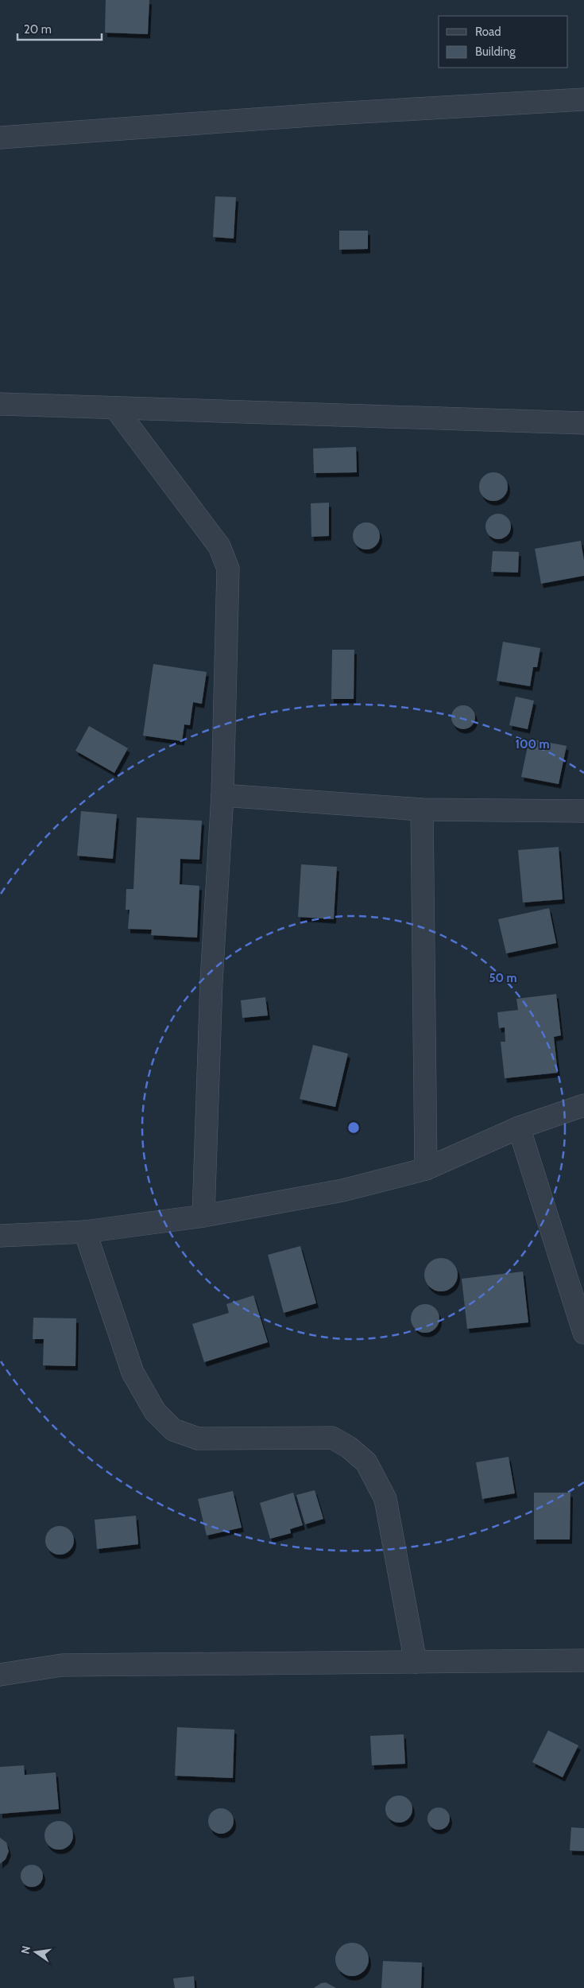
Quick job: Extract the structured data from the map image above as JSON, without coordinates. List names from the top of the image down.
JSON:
{
  "legend": ["Road", "Building"],
  "scale_bar": "20 m",
  "north": "left",
  "rings": ["100 m", "50 m"]
}
